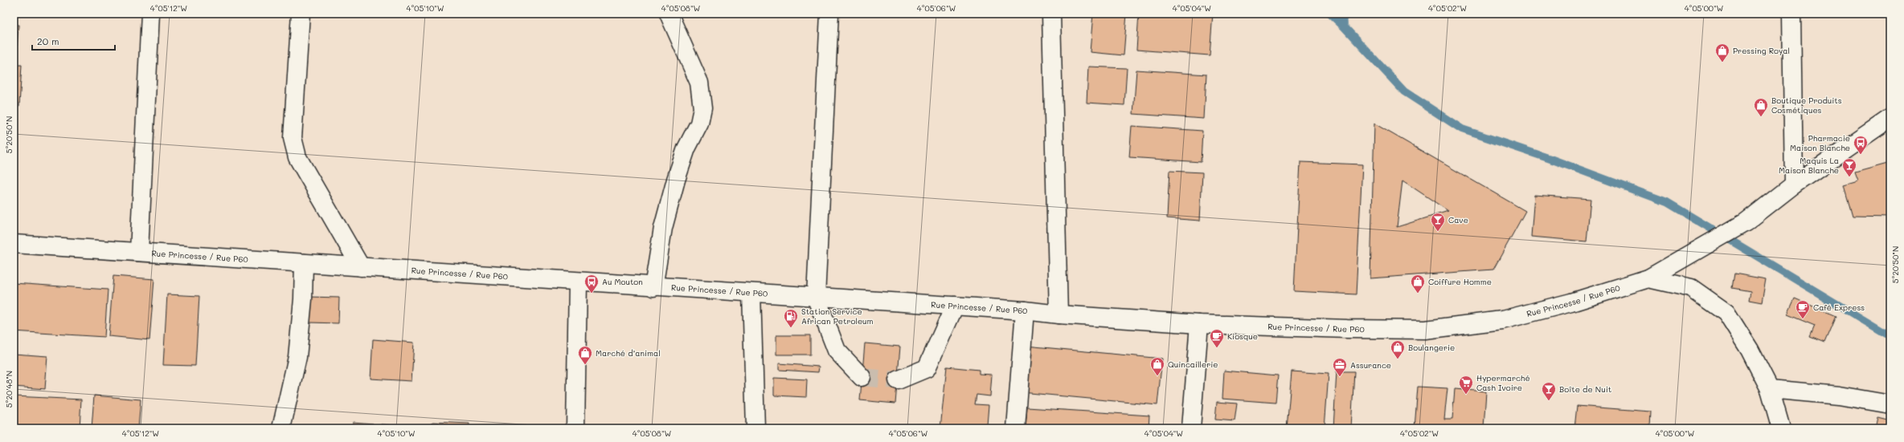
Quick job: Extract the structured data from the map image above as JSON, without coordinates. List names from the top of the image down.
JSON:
{
  "streets": {
    "street": ["Rue Princesse / Rue P60"]
  },
  "places": {
    "shop": [
      "Pressing Royal",
      "Boutique Produits Cosmétiques",
      "Coiffure Homme",
      "Boulangerie",
      "Marché d’animal",
      "Quincaillerie"
    ],
    "bus stop": ["Pharmacie Maison Blanche", "Au Mouton"],
    "bar": ["Maquis La Maison Blanche", "Cave", "Boîte de Nuit"],
    "cafe": ["Café Express", "Kiosque"],
    "fuel station": ["Station Service African Petroleum"],
    "office": ["Assurance"],
    "supermarket": ["Hypermarché Cash Ivoire"]
  },
  "scale_bar": "20 m",
  "coordinates": [
    "4°05'12\"W",
    "4°05'10\"W",
    "4°05'08\"W",
    "4°05'06\"W",
    "4°05'04\"W",
    "4°05'02\"W",
    "4°05'00\"W",
    "5°20'50\"N",
    "5°20'48\"N"
  ]
}
